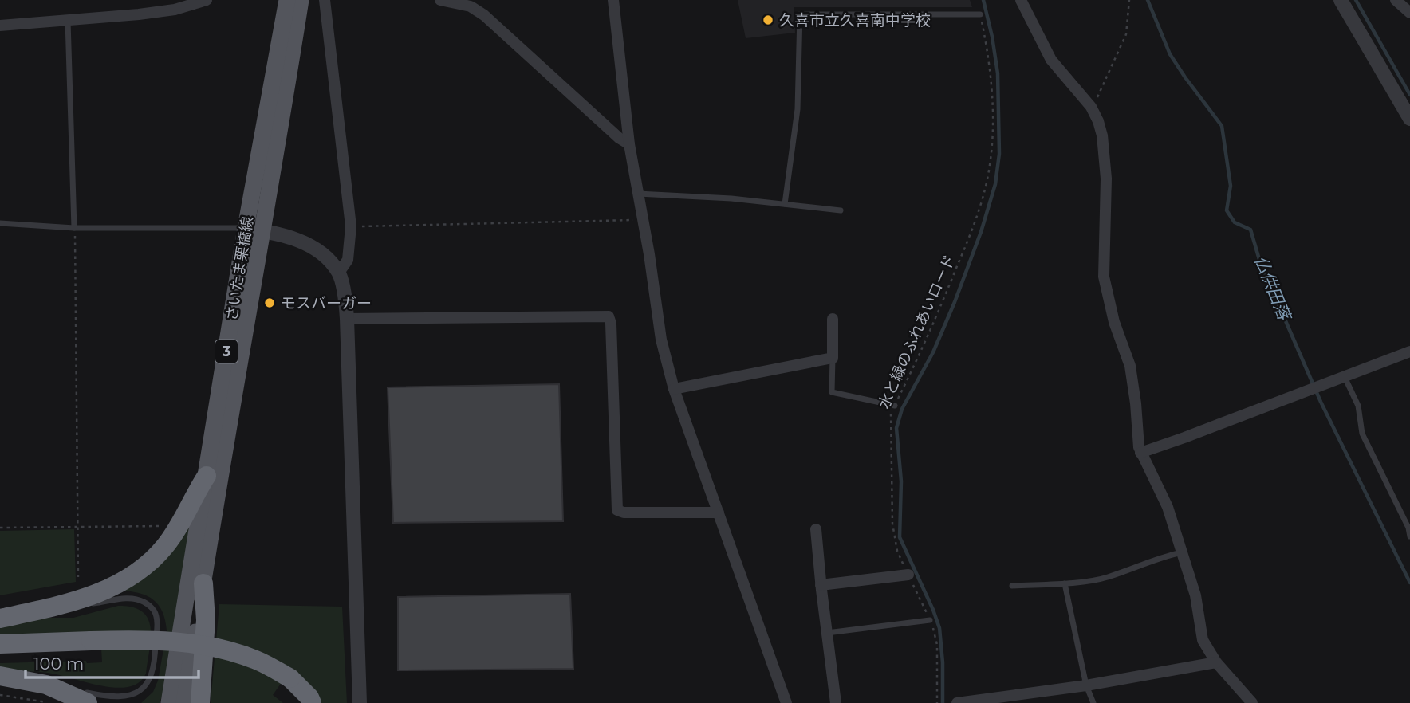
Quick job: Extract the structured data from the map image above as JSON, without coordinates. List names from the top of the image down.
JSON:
{
  "streets": {
    "main road": ["さいたま栗橋線", "3"],
    "path": ["水と緑のふれあいロード"]
  },
  "water": ["仏供田落"],
  "places": ["久喜市立久喜南中学校", "モスバーガー"],
  "scale_bar": "100 m"
}
